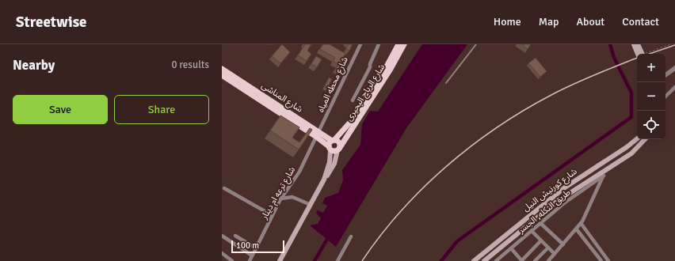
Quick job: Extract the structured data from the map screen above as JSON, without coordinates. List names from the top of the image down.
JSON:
{
  "streets": {
    "main road": ["شارع الرياح البحيرى", "شارع المناشى", "شارع كورنيش النيل"],
    "street": ["شارع محطه المياه", "شارع ترعه ام دينار", "طريق النكله, الجسر"]
  },
  "crossings": [
    ["شارع محطه المياه", "شارع المناشى"],
    ["شارع محطه المياه", "شارع ترعه ام دينار"],
    ["شارع الرياح البحيرى", "شارع المناشى"],
    ["شارع المناشى", "شارع ترعه ام دينار"]
  ],
  "scale_bar": "100 m",
  "page": {
    "header": "Streetwise",
    "nav": [
      "Home",
      "Map",
      "About",
      "Contact"
    ],
    "heading": ["Nearby", "0 results"],
    "map_buttons": ["+", "−"],
    "buttons": ["Save", "Share"],
    "scale": "100 m"
  }
}
